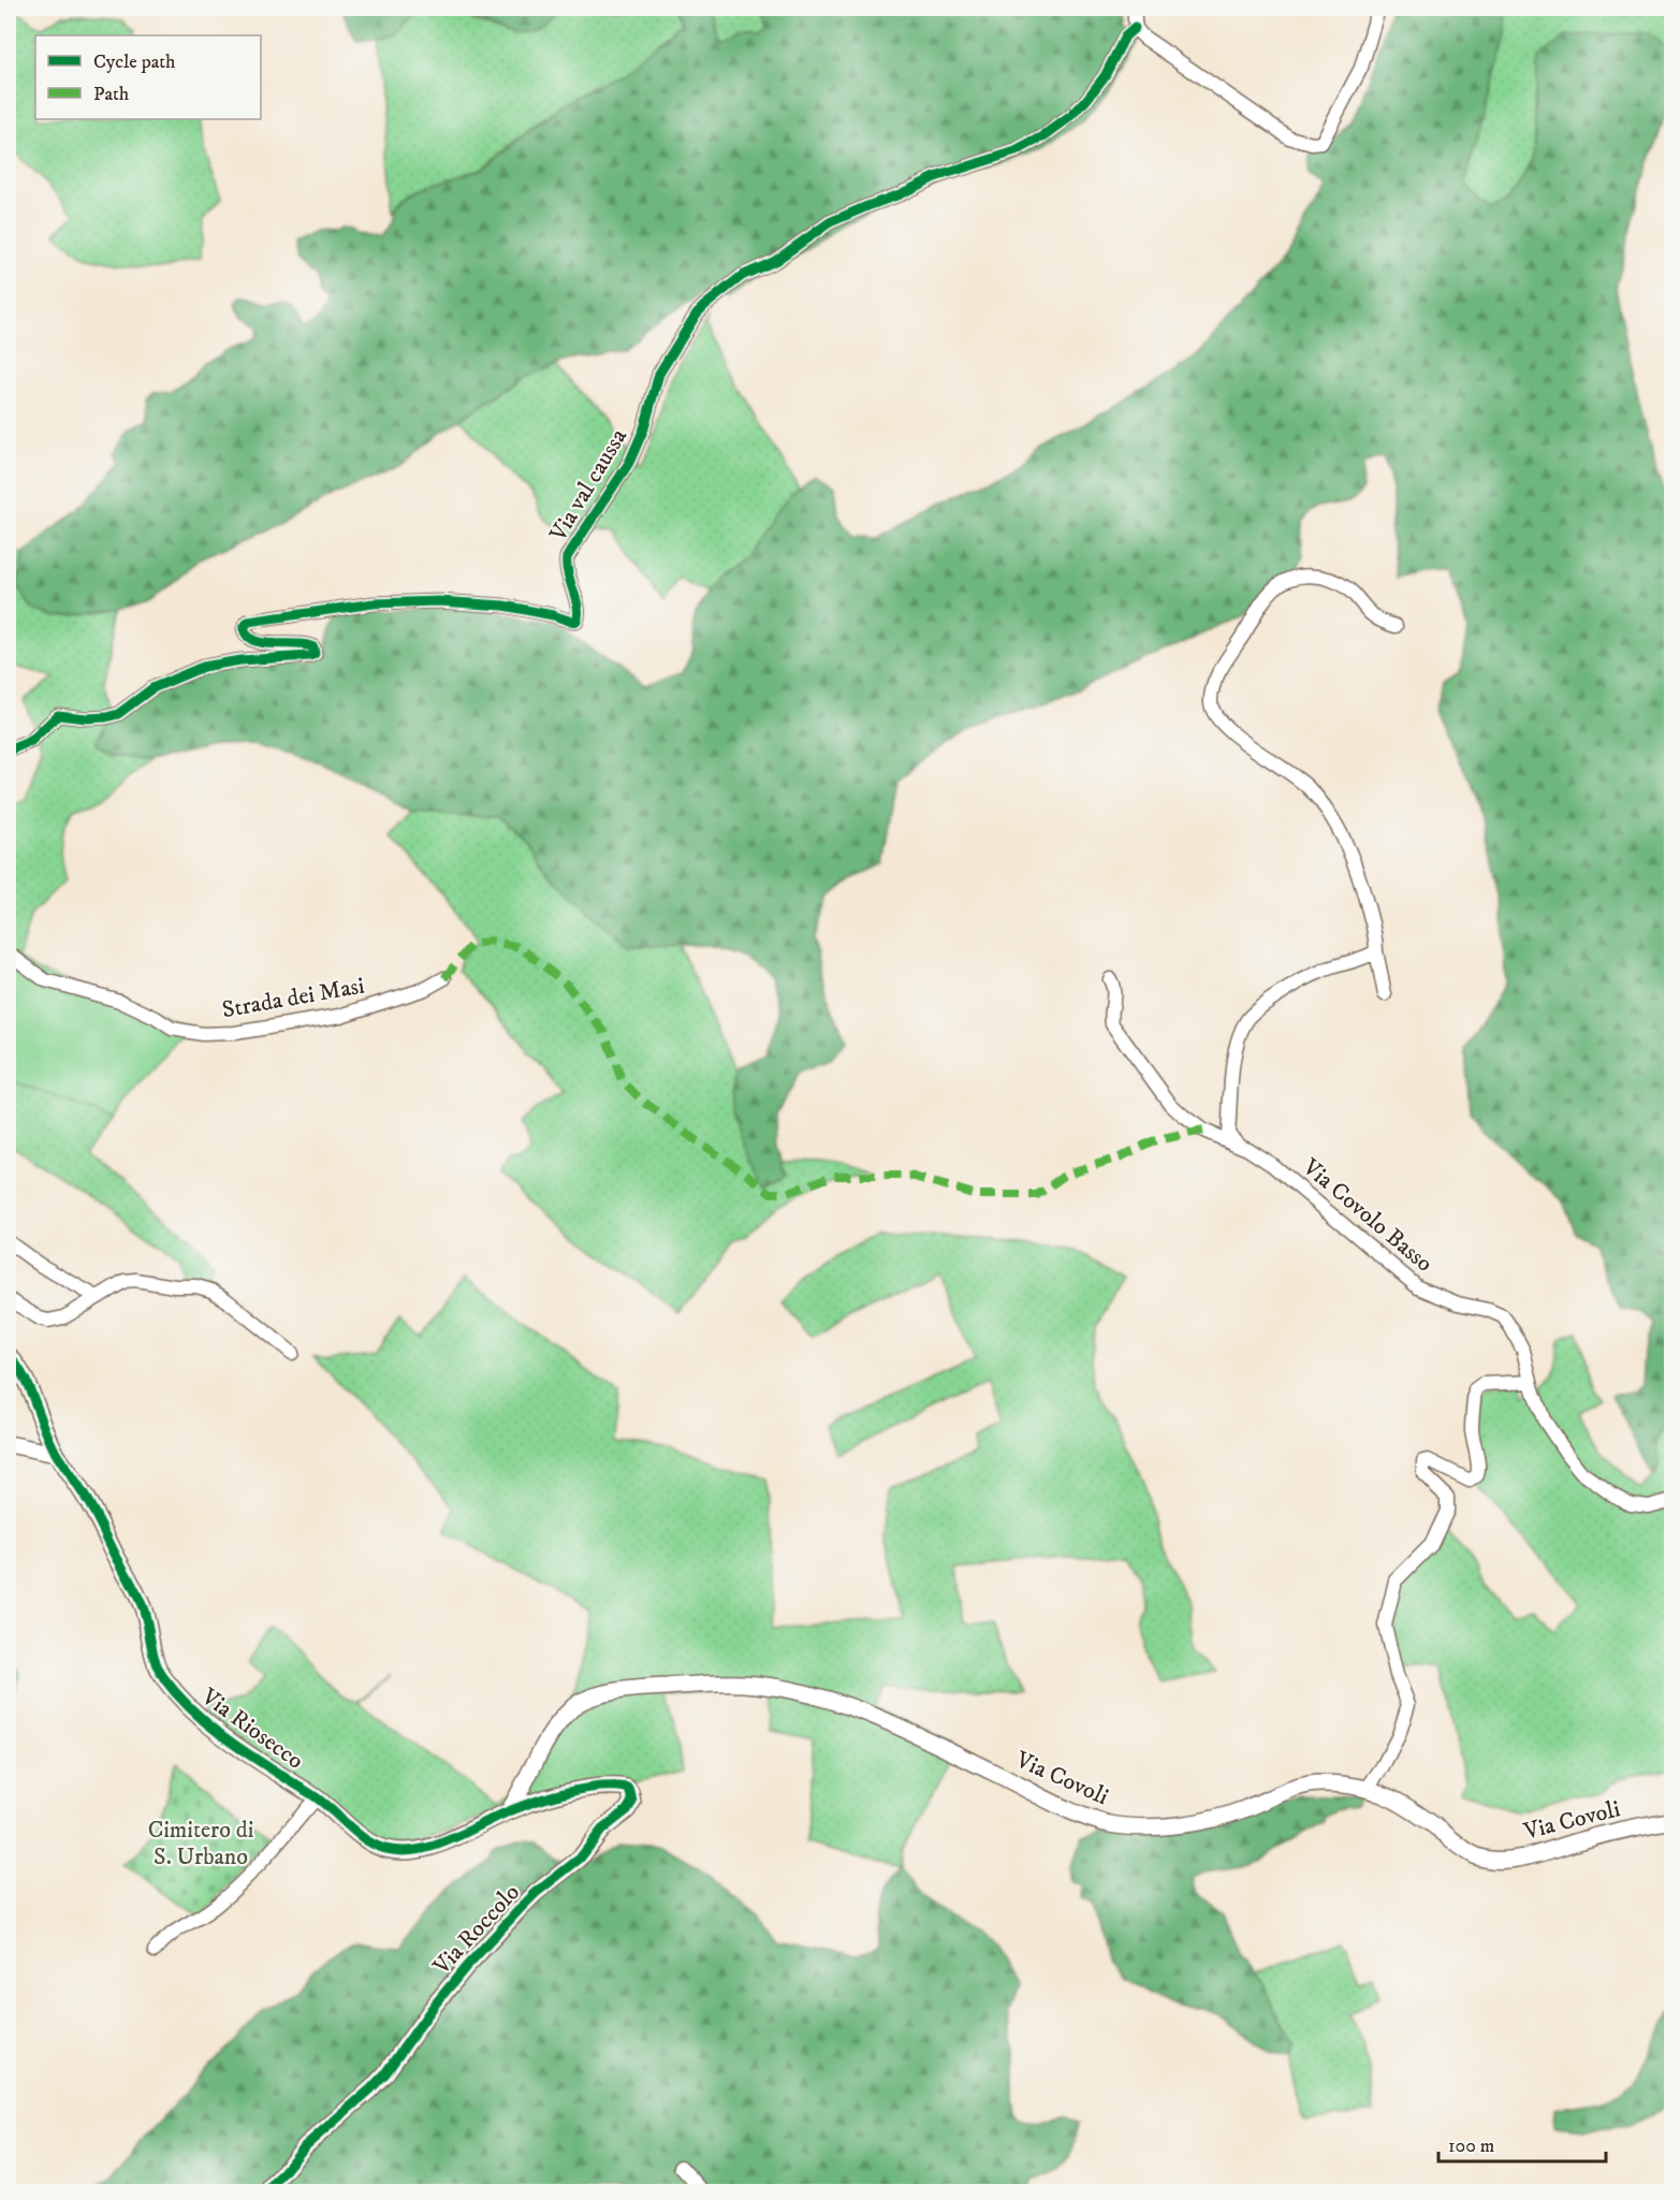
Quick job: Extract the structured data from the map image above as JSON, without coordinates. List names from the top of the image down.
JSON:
{
  "streets": {
    "street": [
      "Via val caussa",
      "Strada dei Masi",
      "Via Covolo Basso",
      "Via Riosecco",
      "Via Covoli",
      "Via Roccolo"
    ]
  },
  "crossings": [
    ["Via Riosecco", "Via Covoli"],
    ["Via Riosecco", "Via Roccolo"],
    ["Via Covoli", "Via Roccolo"]
  ],
  "parks": ["Cimitero di S. Urbano"],
  "legend": ["Cycle path", "Path"],
  "scale_bar": "100 m"
}
